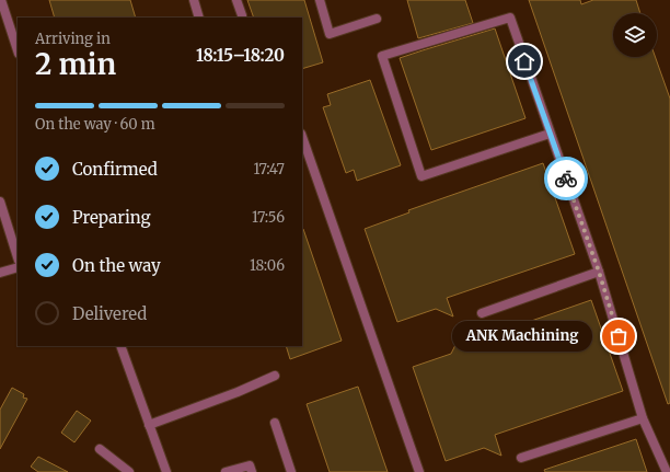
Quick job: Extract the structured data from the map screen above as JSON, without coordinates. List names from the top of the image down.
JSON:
{
  "places": ["ANK Machining"],
  "page": {
    "heading": ["2 min", "Arriving in", "18:15–18:20"],
    "bar": "On the way · 60 m",
    "list": [
      ["Confirmed", "17:47"],
      ["Preparing", "17:56"],
      ["On the way", "18:06"],
      "Delivered"
    ],
    "bubble": "ANK Machining"
  }
}
